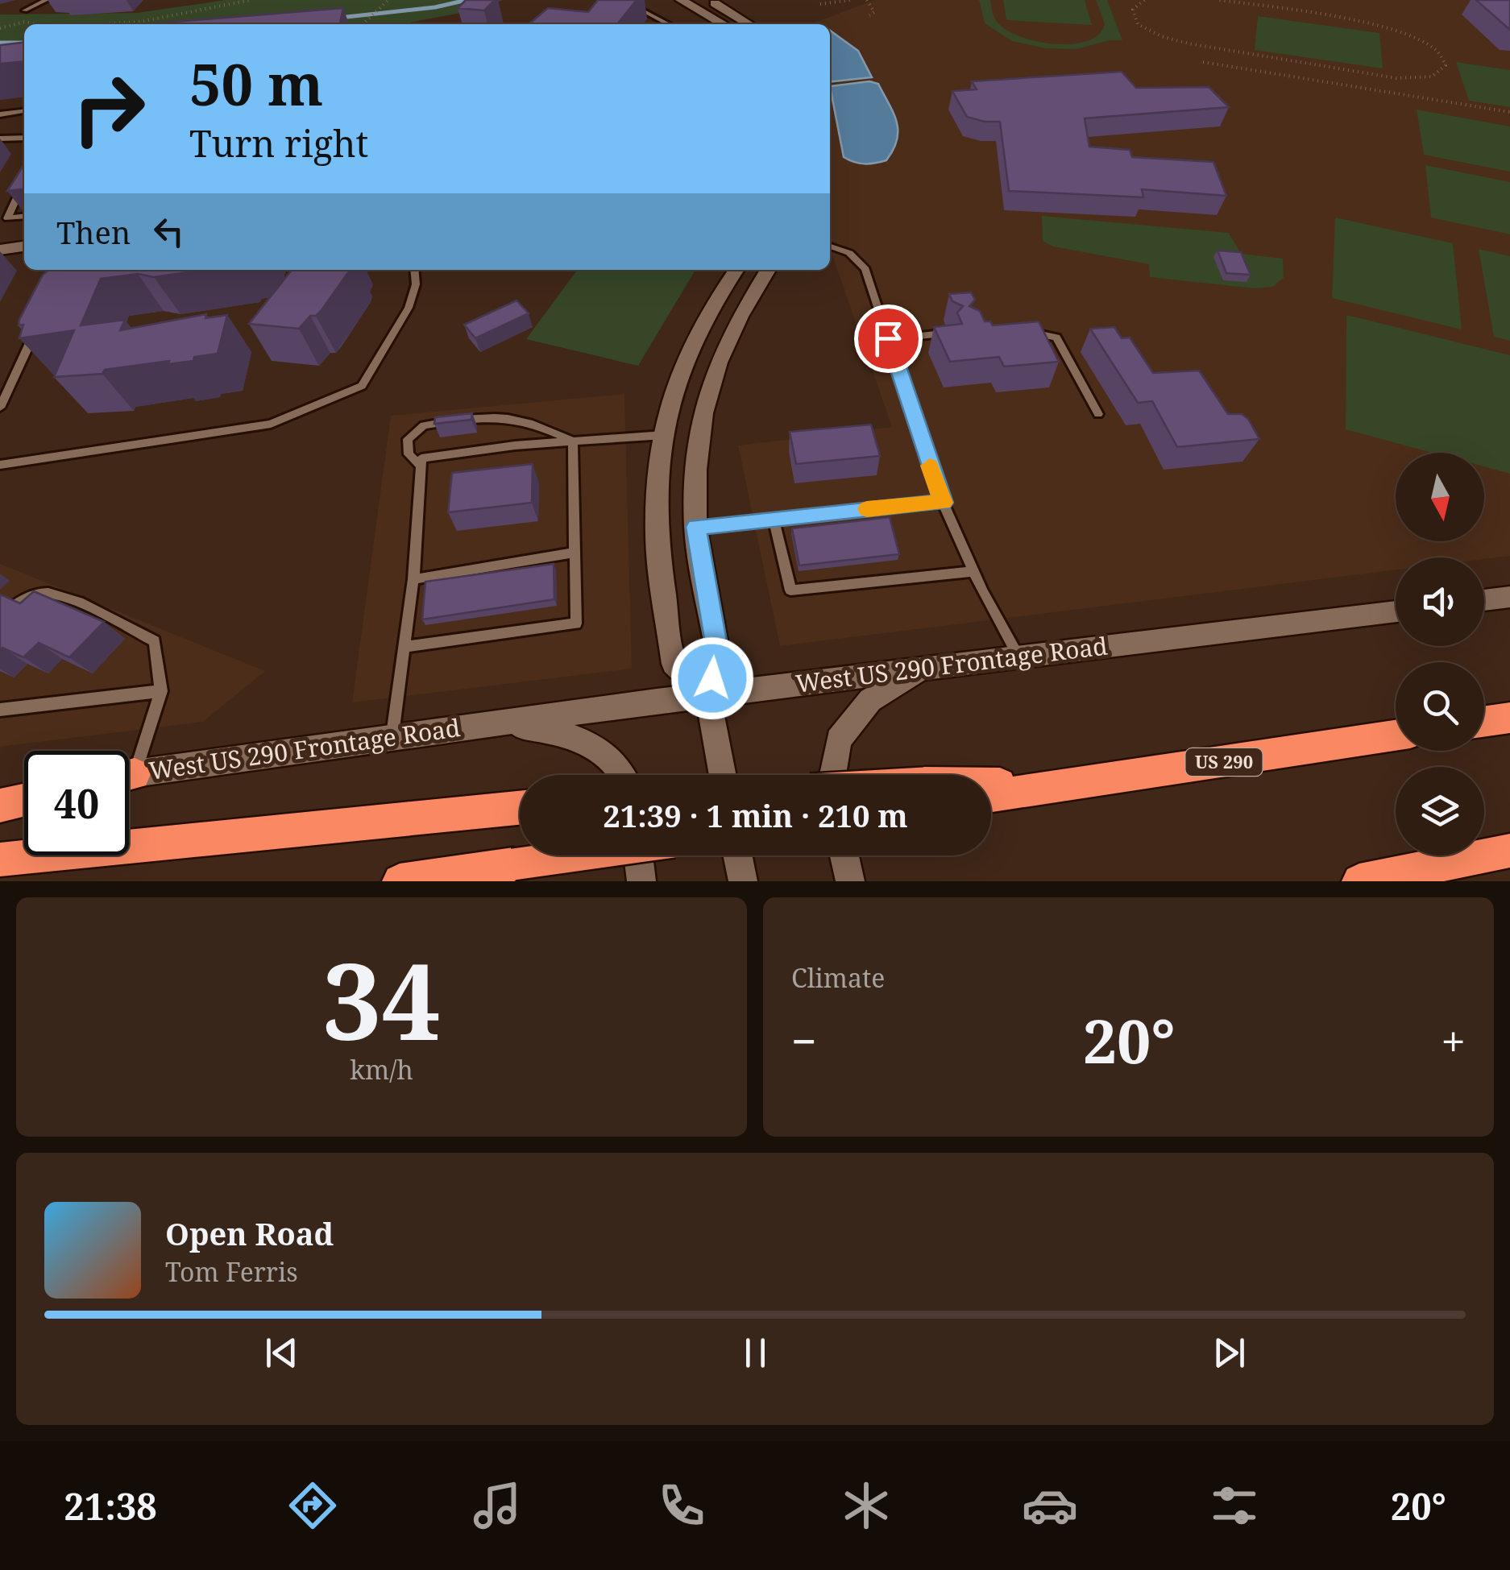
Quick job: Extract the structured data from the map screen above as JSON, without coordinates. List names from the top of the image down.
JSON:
{
  "streets": {
    "highway": ["US 290"],
    "street": ["West US 290 Frontage Road"]
  },
  "north": "bottom",
  "page": {
    "turn": ["50 m", "Turn right"],
    "then": "Then",
    "limit": "40",
    "trip": "21:39 · 1 min · 210 m",
    "tile": [
      ["34", "km/h"],
      "Climate"
    ],
    "heat": ["−", "20°", "+"],
    "song": ["Open Road", "Tom Ferris"],
    "tabs": ["21:38", "20°"]
  }
}
